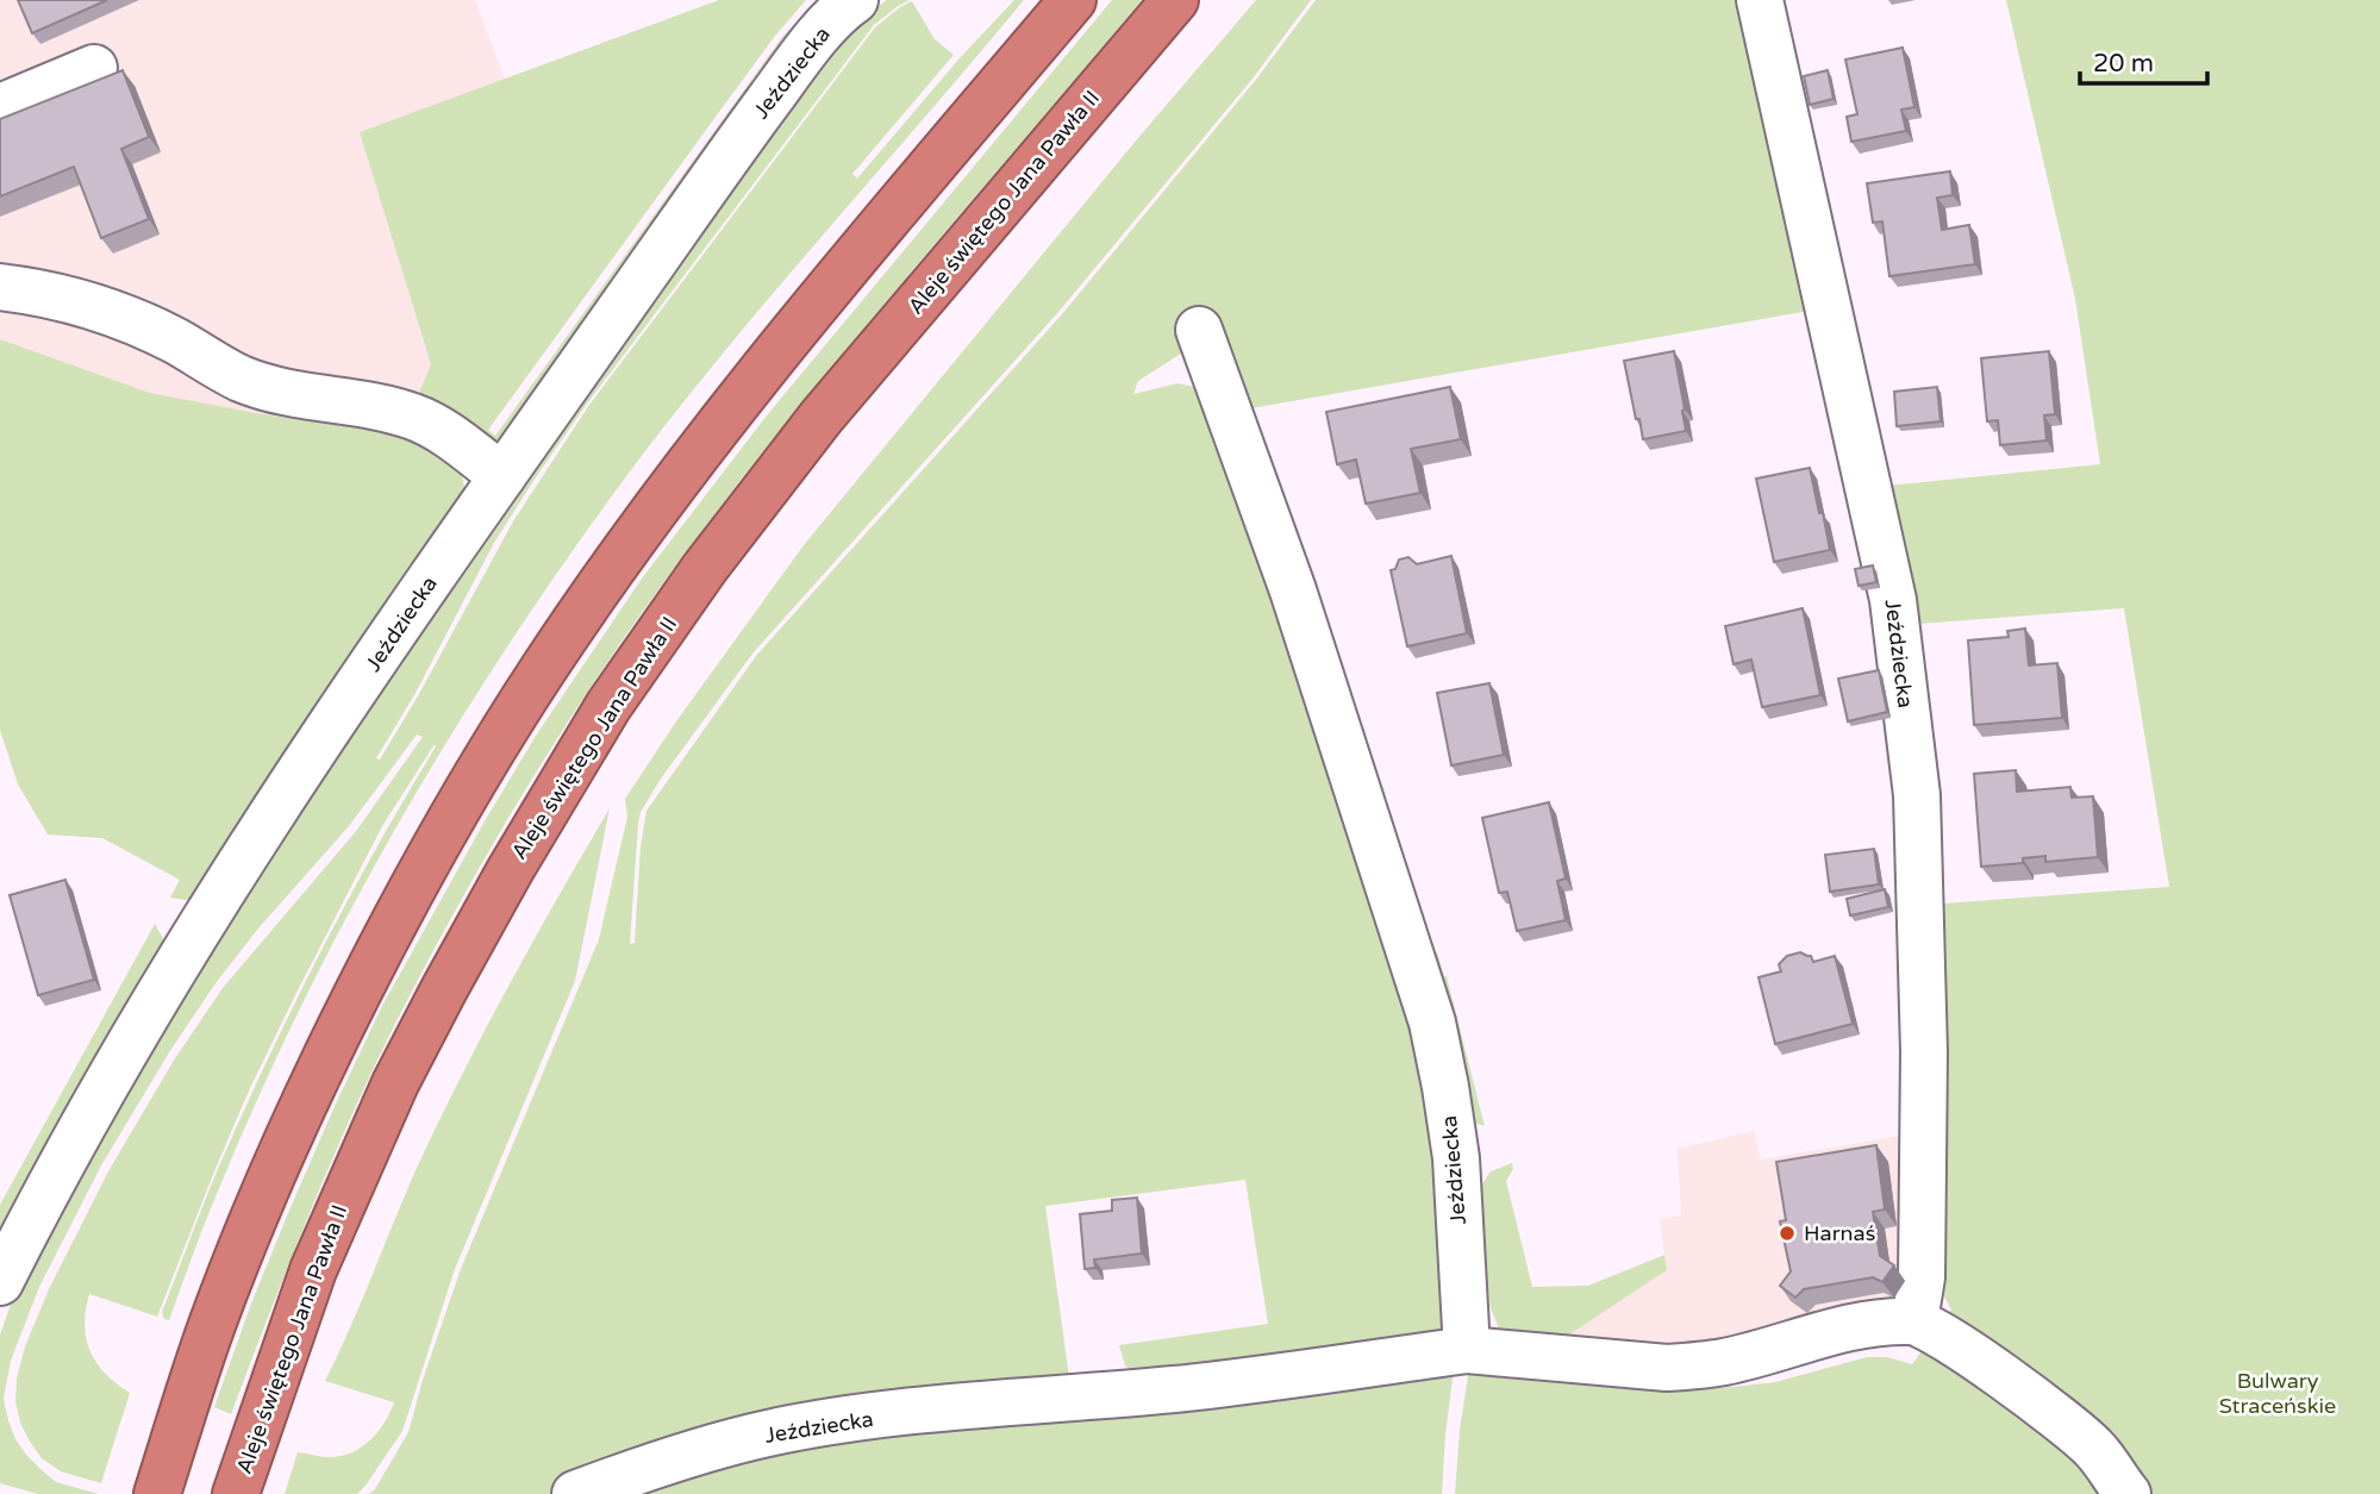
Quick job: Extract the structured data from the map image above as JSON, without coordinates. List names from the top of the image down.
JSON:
{
  "streets": {
    "highway": ["Aleje świętego Jana Pawła II"],
    "street": ["Jeździecka"]
  },
  "parks": ["Bulwary Straceńskie"],
  "places": ["Harnaś"],
  "scale_bar": "20 m"
}
